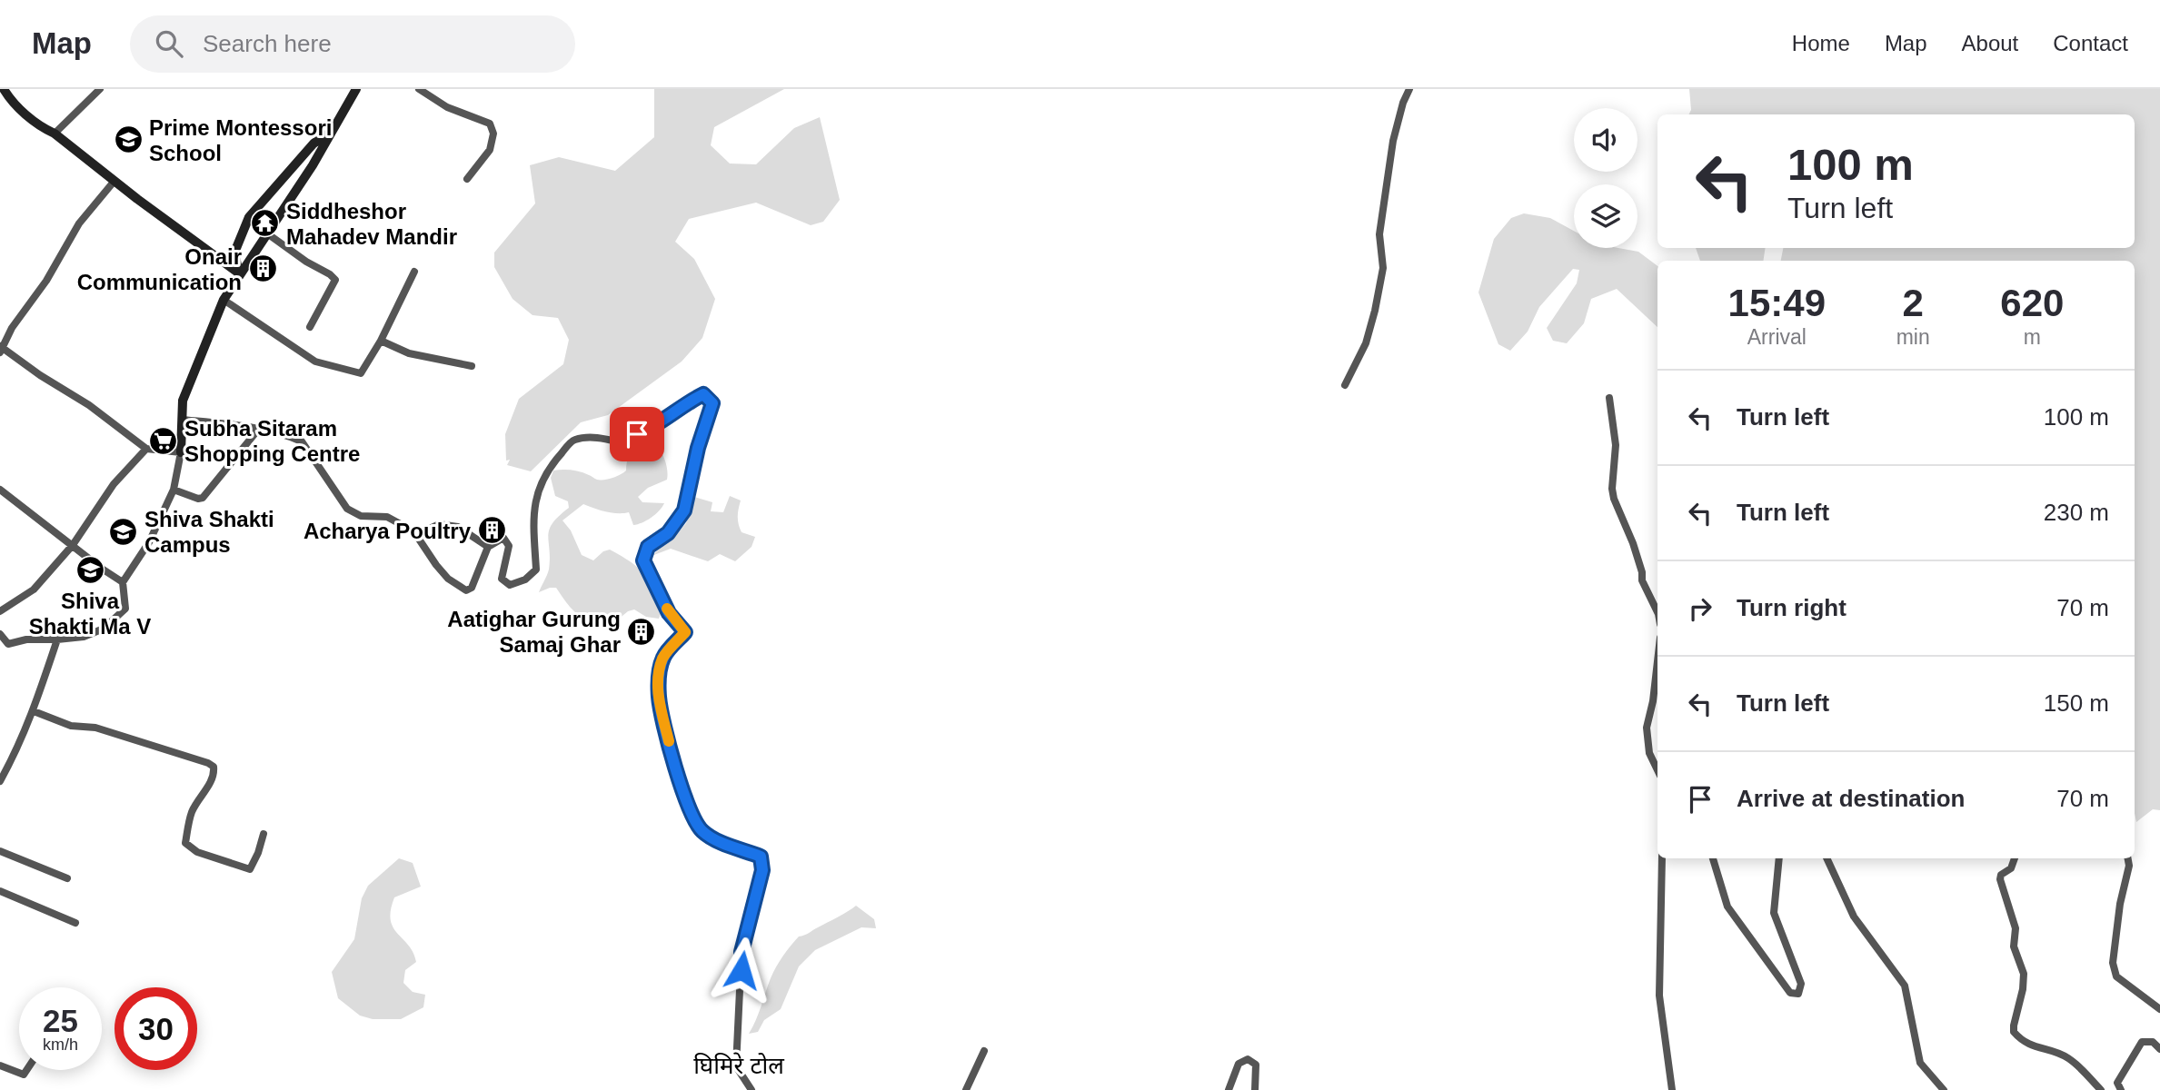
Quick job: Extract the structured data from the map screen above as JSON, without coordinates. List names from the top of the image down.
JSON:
{
  "districts": ["घिमिरे टोल"],
  "places": {
    "school or university": ["Prime Montessori School", "Shiva Shakti Campus", "Shiva Shakti Ma V"],
    "temple": ["Siddheshor Mahadev Mandir"],
    "building": ["Onair Communication", "Acharya Poultry", "Aatighar Gurung Samaj Ghar"],
    "supermarket": ["Subha Sitaram Shopping Centre"]
  },
  "page": {
    "header": "Map",
    "search": "Search here",
    "nav": [
      "Home",
      "Map",
      "About",
      "Contact"
    ],
    "turn": ["100 m", "Turn left"],
    "eta": [
      "15:49",
      "Arrival",
      "2",
      "min",
      "620",
      "m"
    ],
    "list": [
      {
        "name": "Turn left",
        "value": "100 m"
      },
      {
        "name": "Turn left",
        "value": "230 m"
      },
      {
        "name": "Turn right",
        "value": "70 m"
      },
      {
        "name": "Turn left",
        "value": "150 m"
      },
      {
        "name": "Arrive at destination",
        "value": "70 m"
      }
    ],
    "speed": "25 km/h",
    "limit": "30"
  }
}
